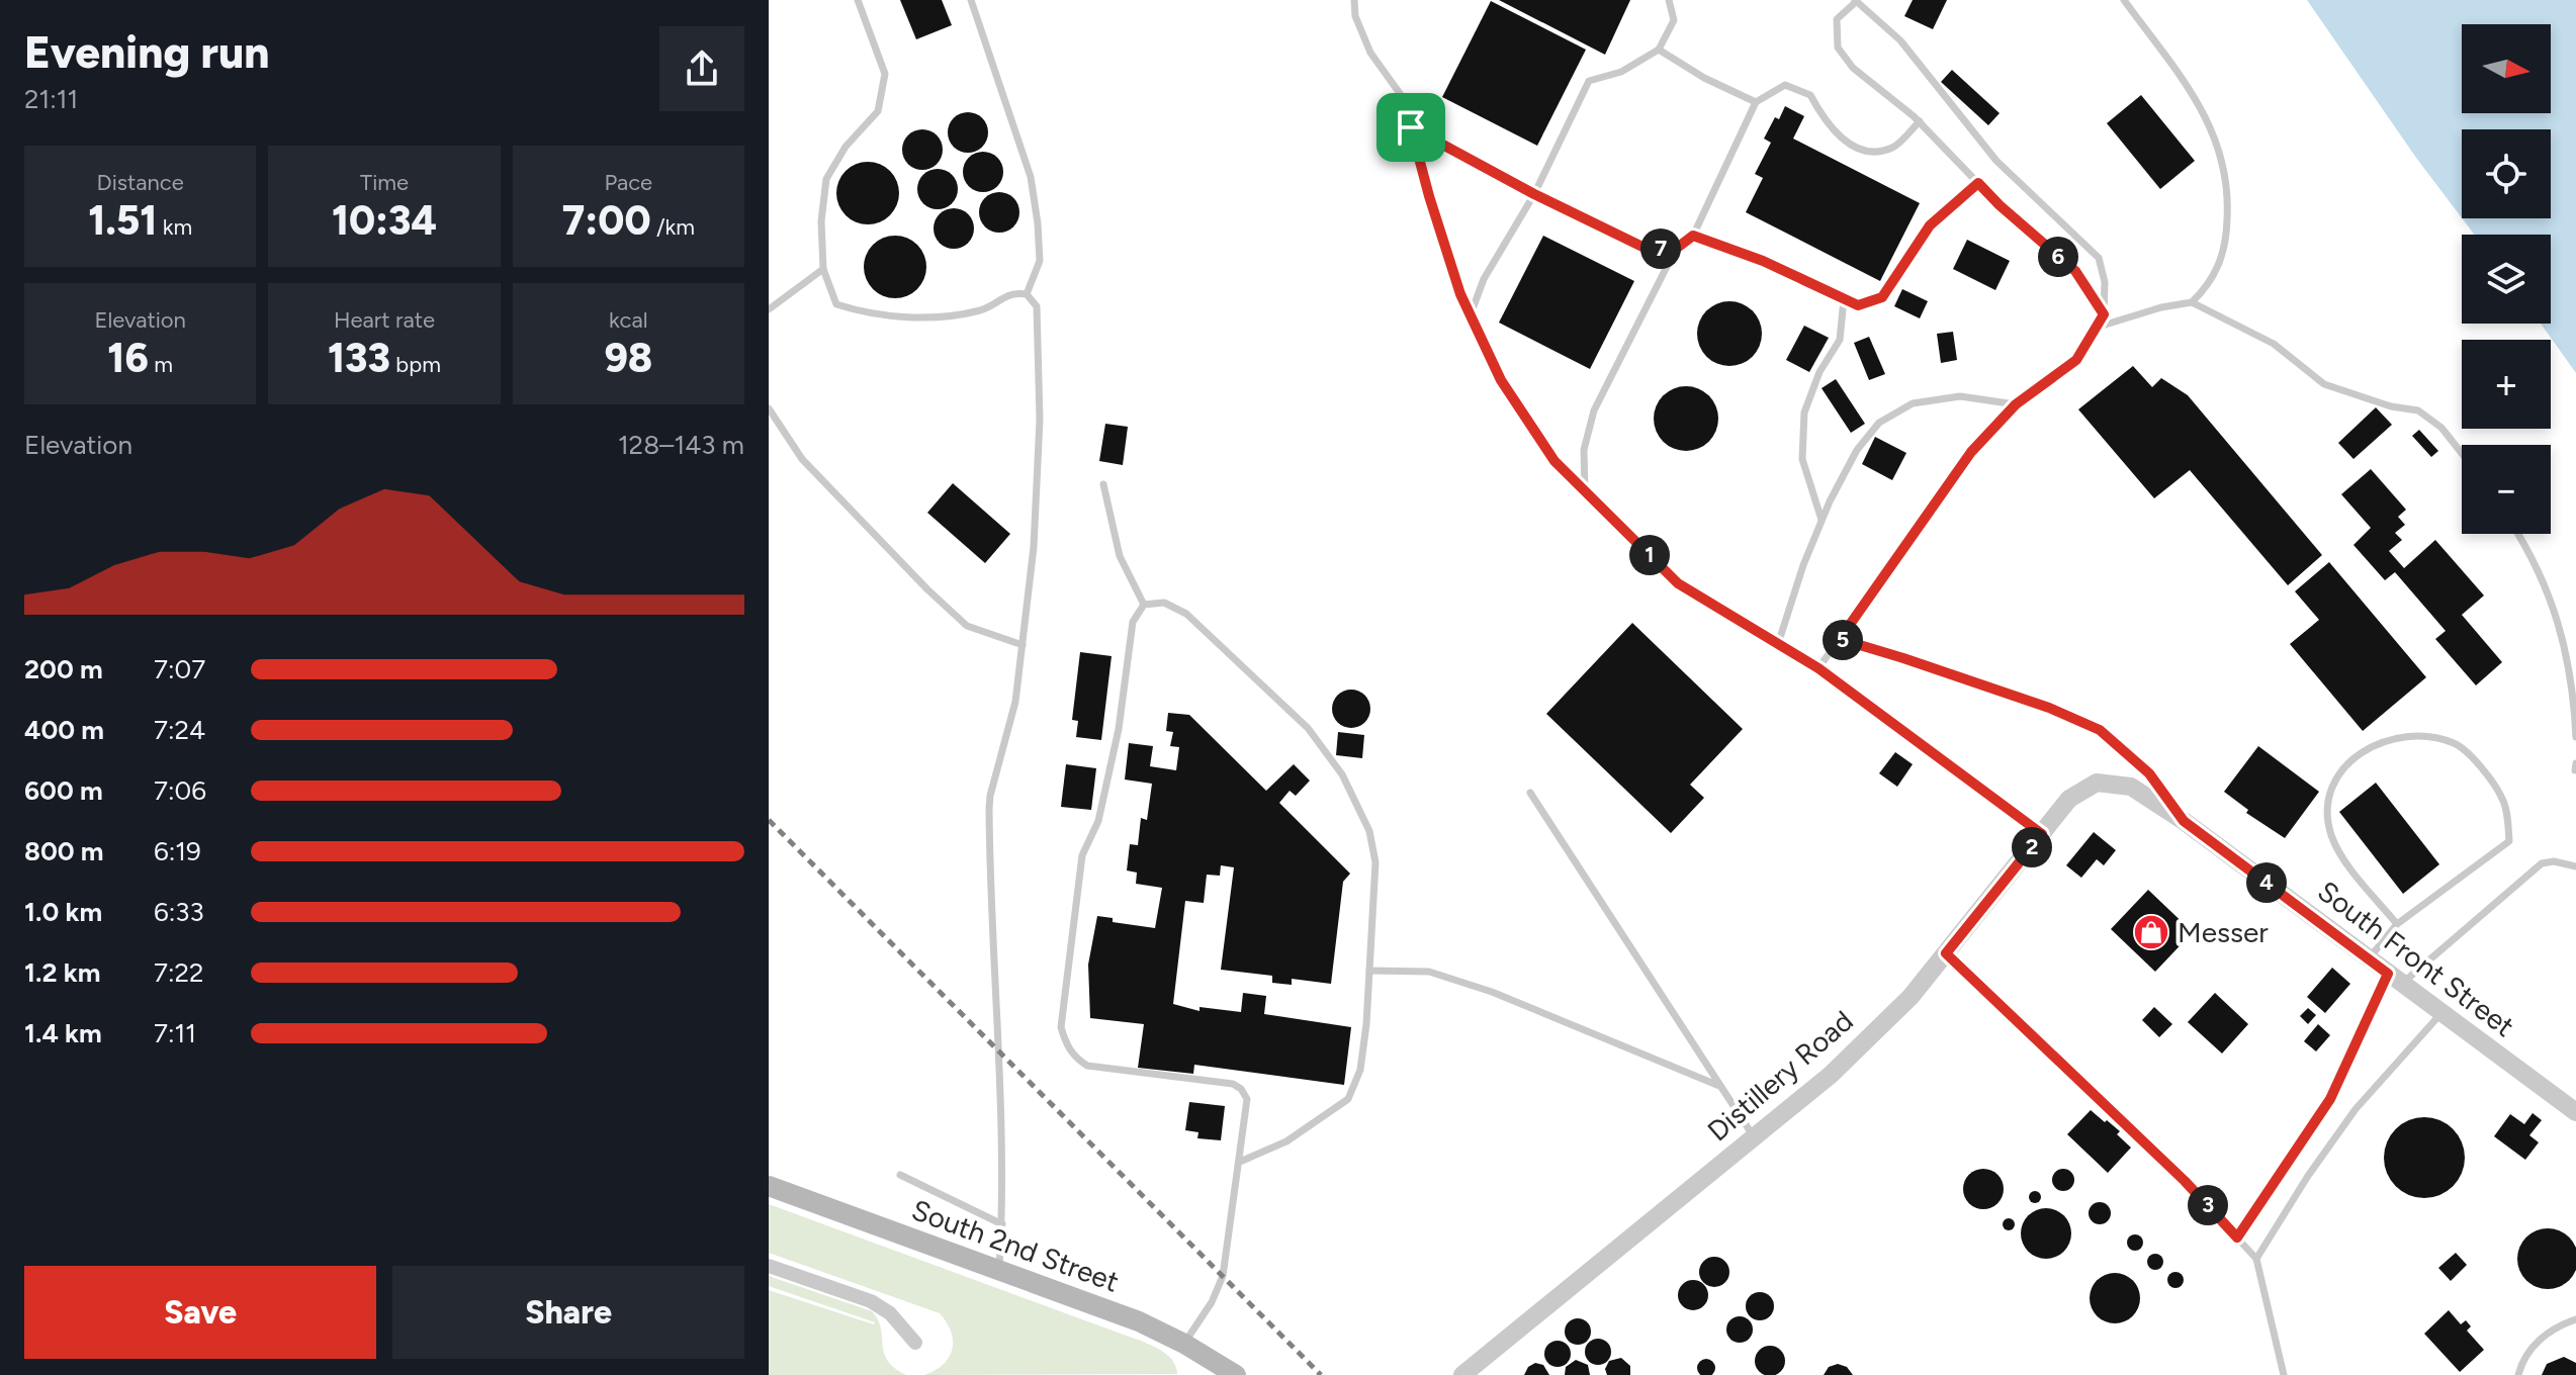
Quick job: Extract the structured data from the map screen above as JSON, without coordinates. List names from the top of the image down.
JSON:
{
  "streets": {
    "main road": ["South 2nd Street"],
    "street": ["South Front Street", "Distillery Road"]
  },
  "crossings": [
    ["South Front Street", "Distillery Road"]
  ],
  "places": {
    "shop": ["Messer"]
  },
  "north": "right",
  "page": {
    "heading": ["Evening run", "21:11"],
    "map_buttons": ["+", "−"],
    "stats": [
      ["Distance", "1.51 km"],
      ["Time", "10:34"],
      ["Pace", "7:00 /km"],
      ["Elevation", "16 m"],
      ["Heart rate", "133 bpm"],
      ["kcal", "98"]
    ],
    "pins": [
      "7",
      "6",
      "1",
      "5",
      "2",
      "4",
      "3"
    ],
    "chart": ["Elevation", "128–143 m"],
    "list": [
      {
        "name": "200 m",
        "note": "7:07"
      },
      {
        "name": "400 m",
        "note": "7:24"
      },
      {
        "name": "600 m",
        "note": "7:06"
      },
      {
        "name": "800 m",
        "note": "6:19"
      },
      {
        "name": "1.0 km",
        "note": "6:33"
      },
      {
        "name": "1.2 km",
        "note": "7:22"
      },
      {
        "name": "1.4 km",
        "note": "7:11"
      }
    ],
    "buttons": ["Save", "Share"]
  }
}
